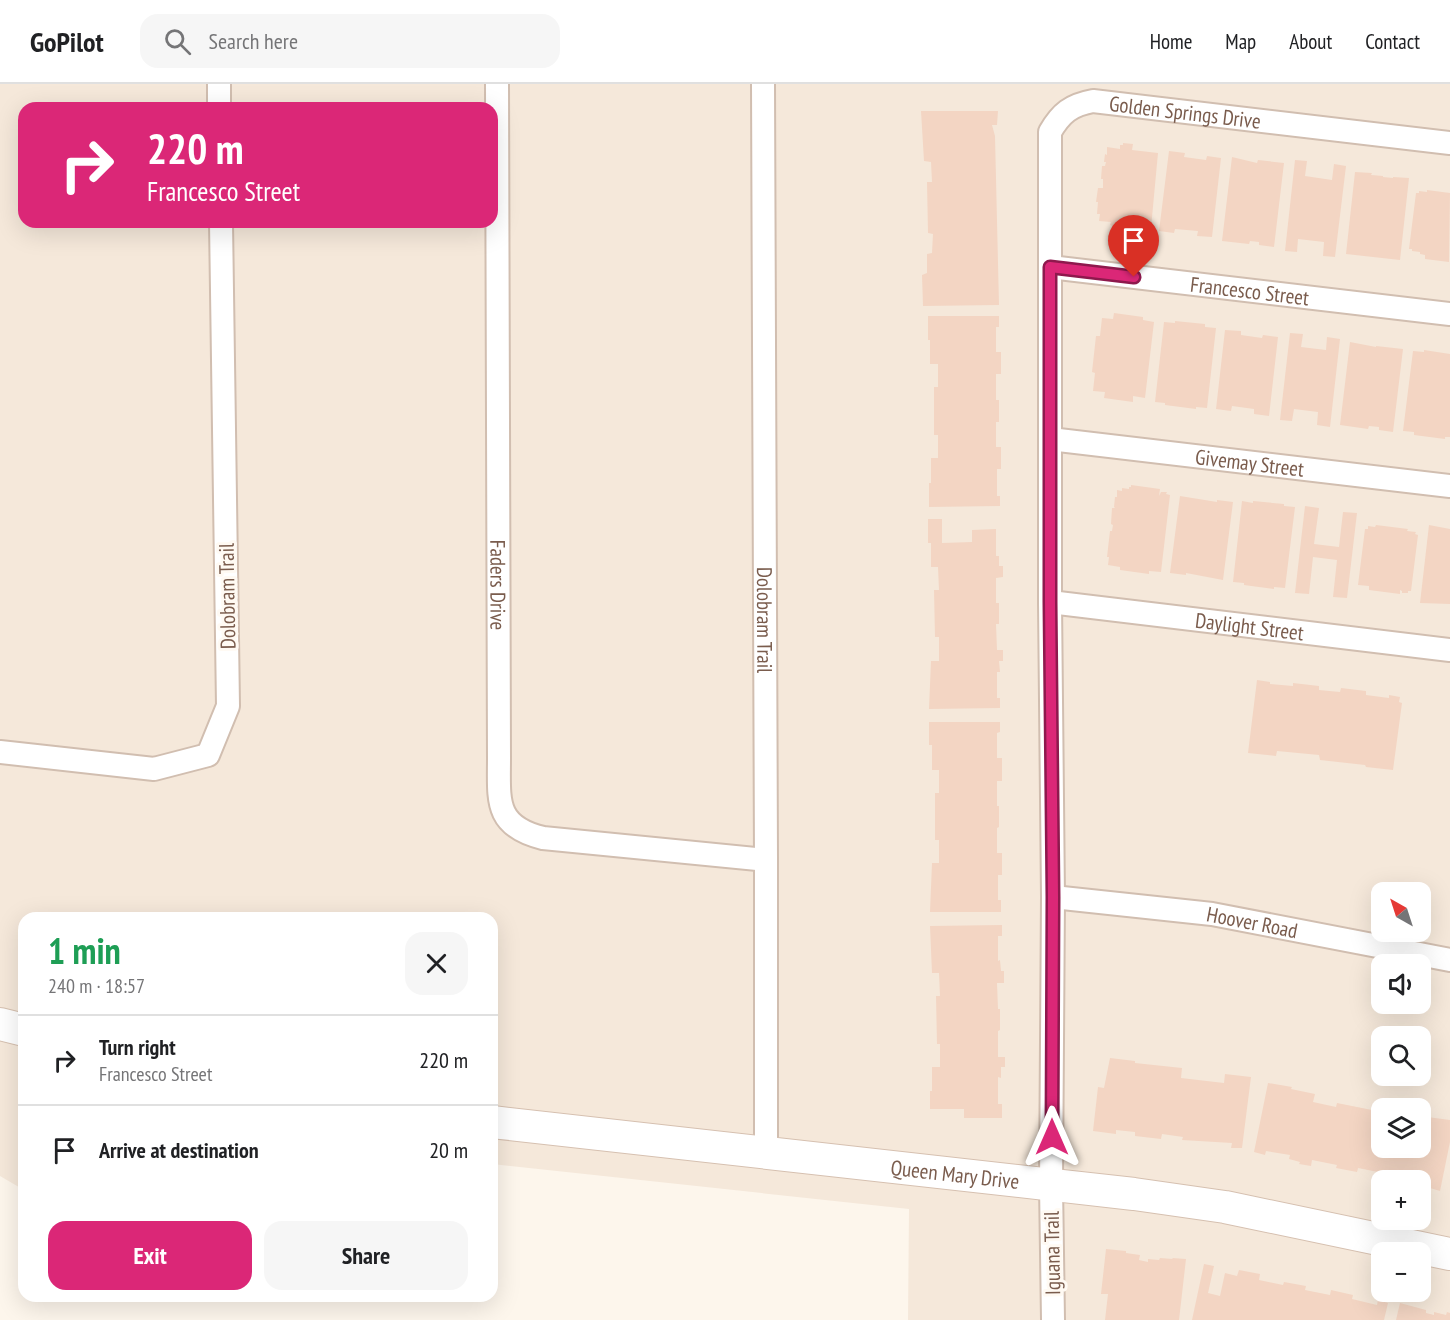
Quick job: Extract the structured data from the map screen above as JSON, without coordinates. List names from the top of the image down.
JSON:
{
  "streets": {
    "street": [
      "Golden Springs Drive",
      "Francesco Street",
      "Givemay Street",
      "Faders Drive",
      "Dolobram Trail",
      "Daylight Street",
      "Hoover Road",
      "Queen Mary Drive",
      "Iguana Trail"
    ]
  },
  "crossings": [
    ["Golden Springs Drive", "Francesco Street"],
    ["Golden Springs Drive", "Givemay Street"],
    ["Golden Springs Drive", "Daylight Street"],
    ["Golden Springs Drive", "Hoover Road"],
    ["Golden Springs Drive", "Queen Mary Drive"],
    ["Golden Springs Drive", "Iguana Trail"],
    ["Faders Drive", "Dolobram Trail"],
    ["Dolobram Trail", "Queen Mary Drive"],
    ["Queen Mary Drive", "Iguana Trail"]
  ],
  "north": "top left",
  "page": {
    "header": "GoPilot",
    "search": "Search here",
    "nav": [
      "Home",
      "Map",
      "About",
      "Contact"
    ],
    "turn": ["220 m", "Francesco Street"],
    "map_buttons": ["+", "−"],
    "heading": ["1 min", "240 m · 18:57"],
    "list": [
      {
        "name": "Turn right",
        "note": "Francesco Street",
        "value": "220 m"
      },
      {
        "name": "Arrive at destination",
        "value": "20 m"
      }
    ],
    "buttons": ["Exit", "Share"]
  }
}
